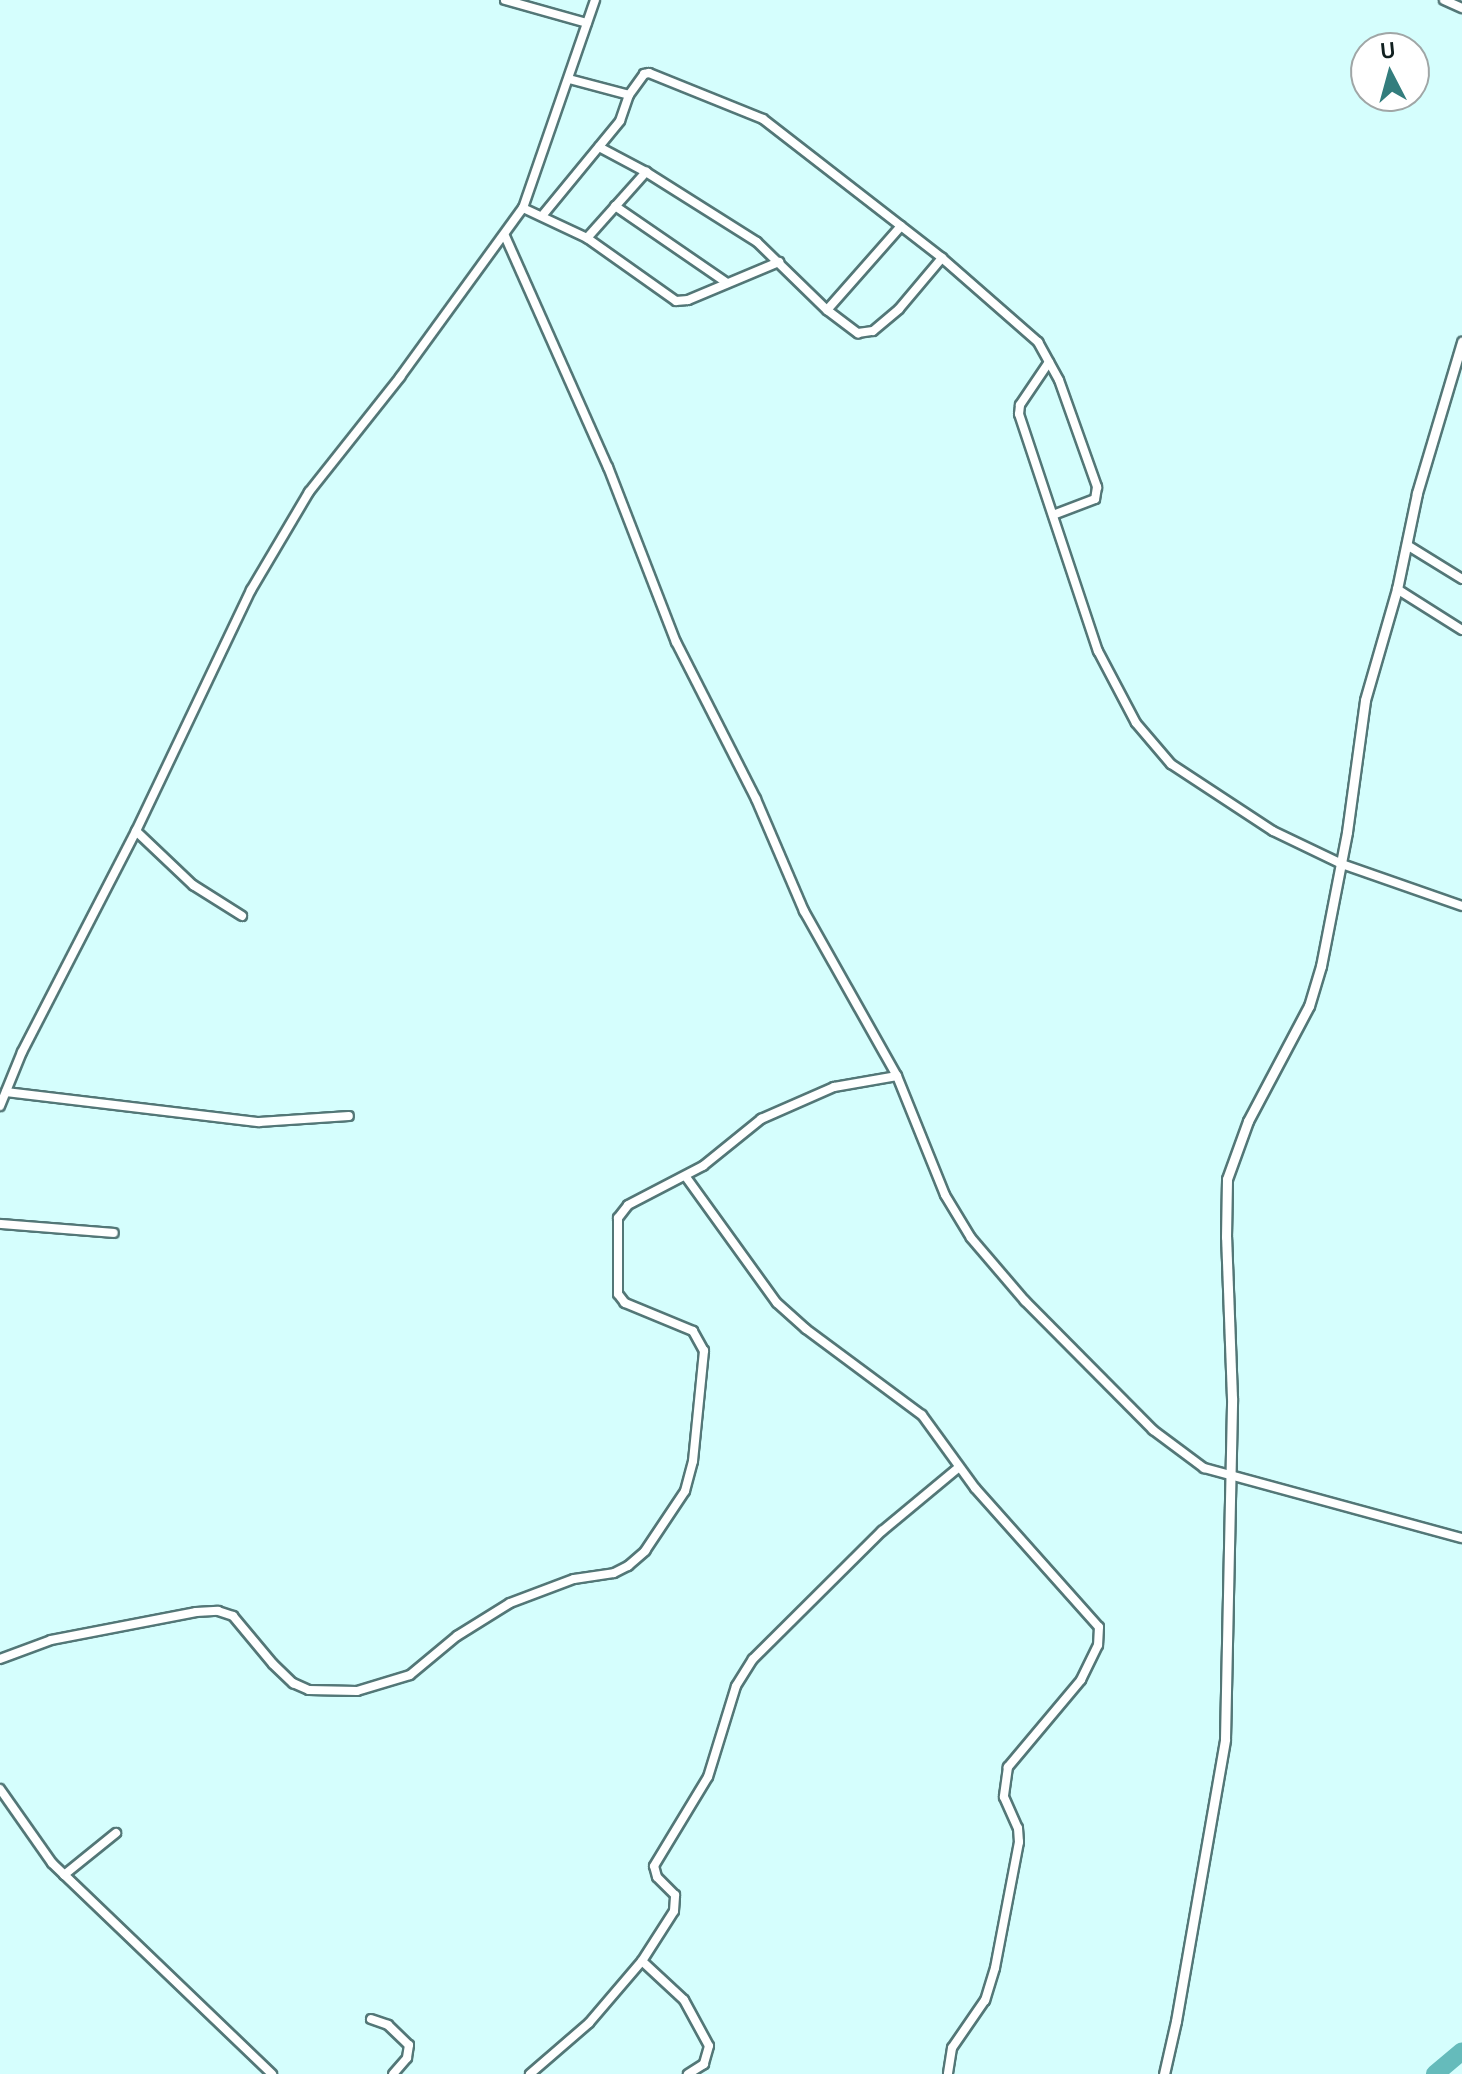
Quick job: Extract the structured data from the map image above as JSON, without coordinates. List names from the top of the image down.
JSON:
{
  "north": "top"
}
